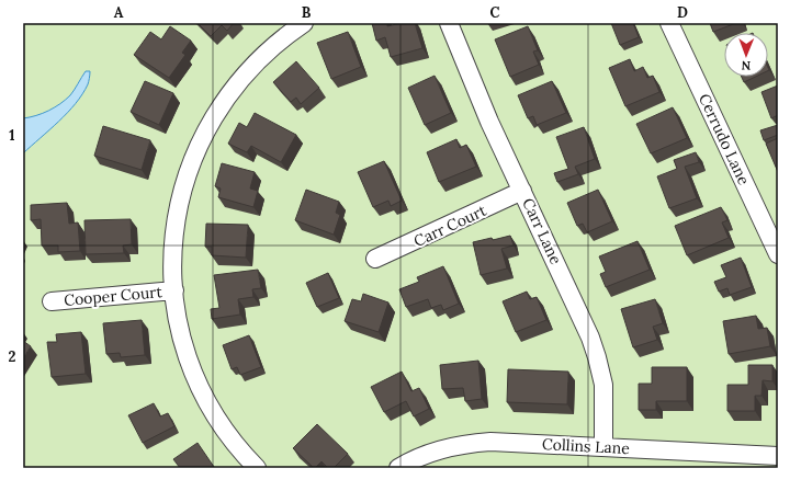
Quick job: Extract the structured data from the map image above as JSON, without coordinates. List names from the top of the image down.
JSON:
{
  "streets": {
    "street": [
      "Cerrudo Lane",
      "Carr Court",
      "Carr Lane",
      "Cooper Court",
      "Collins Lane"
    ]
  },
  "crossings": [
    ["Carr Court", "Carr Lane"],
    ["Carr Lane", "Collins Lane"]
  ],
  "north": "bottom",
  "grid": {
    "columns": [
      "A",
      "B",
      "C",
      "D"
    ],
    "rows": ["1", "2"]
  }
}
